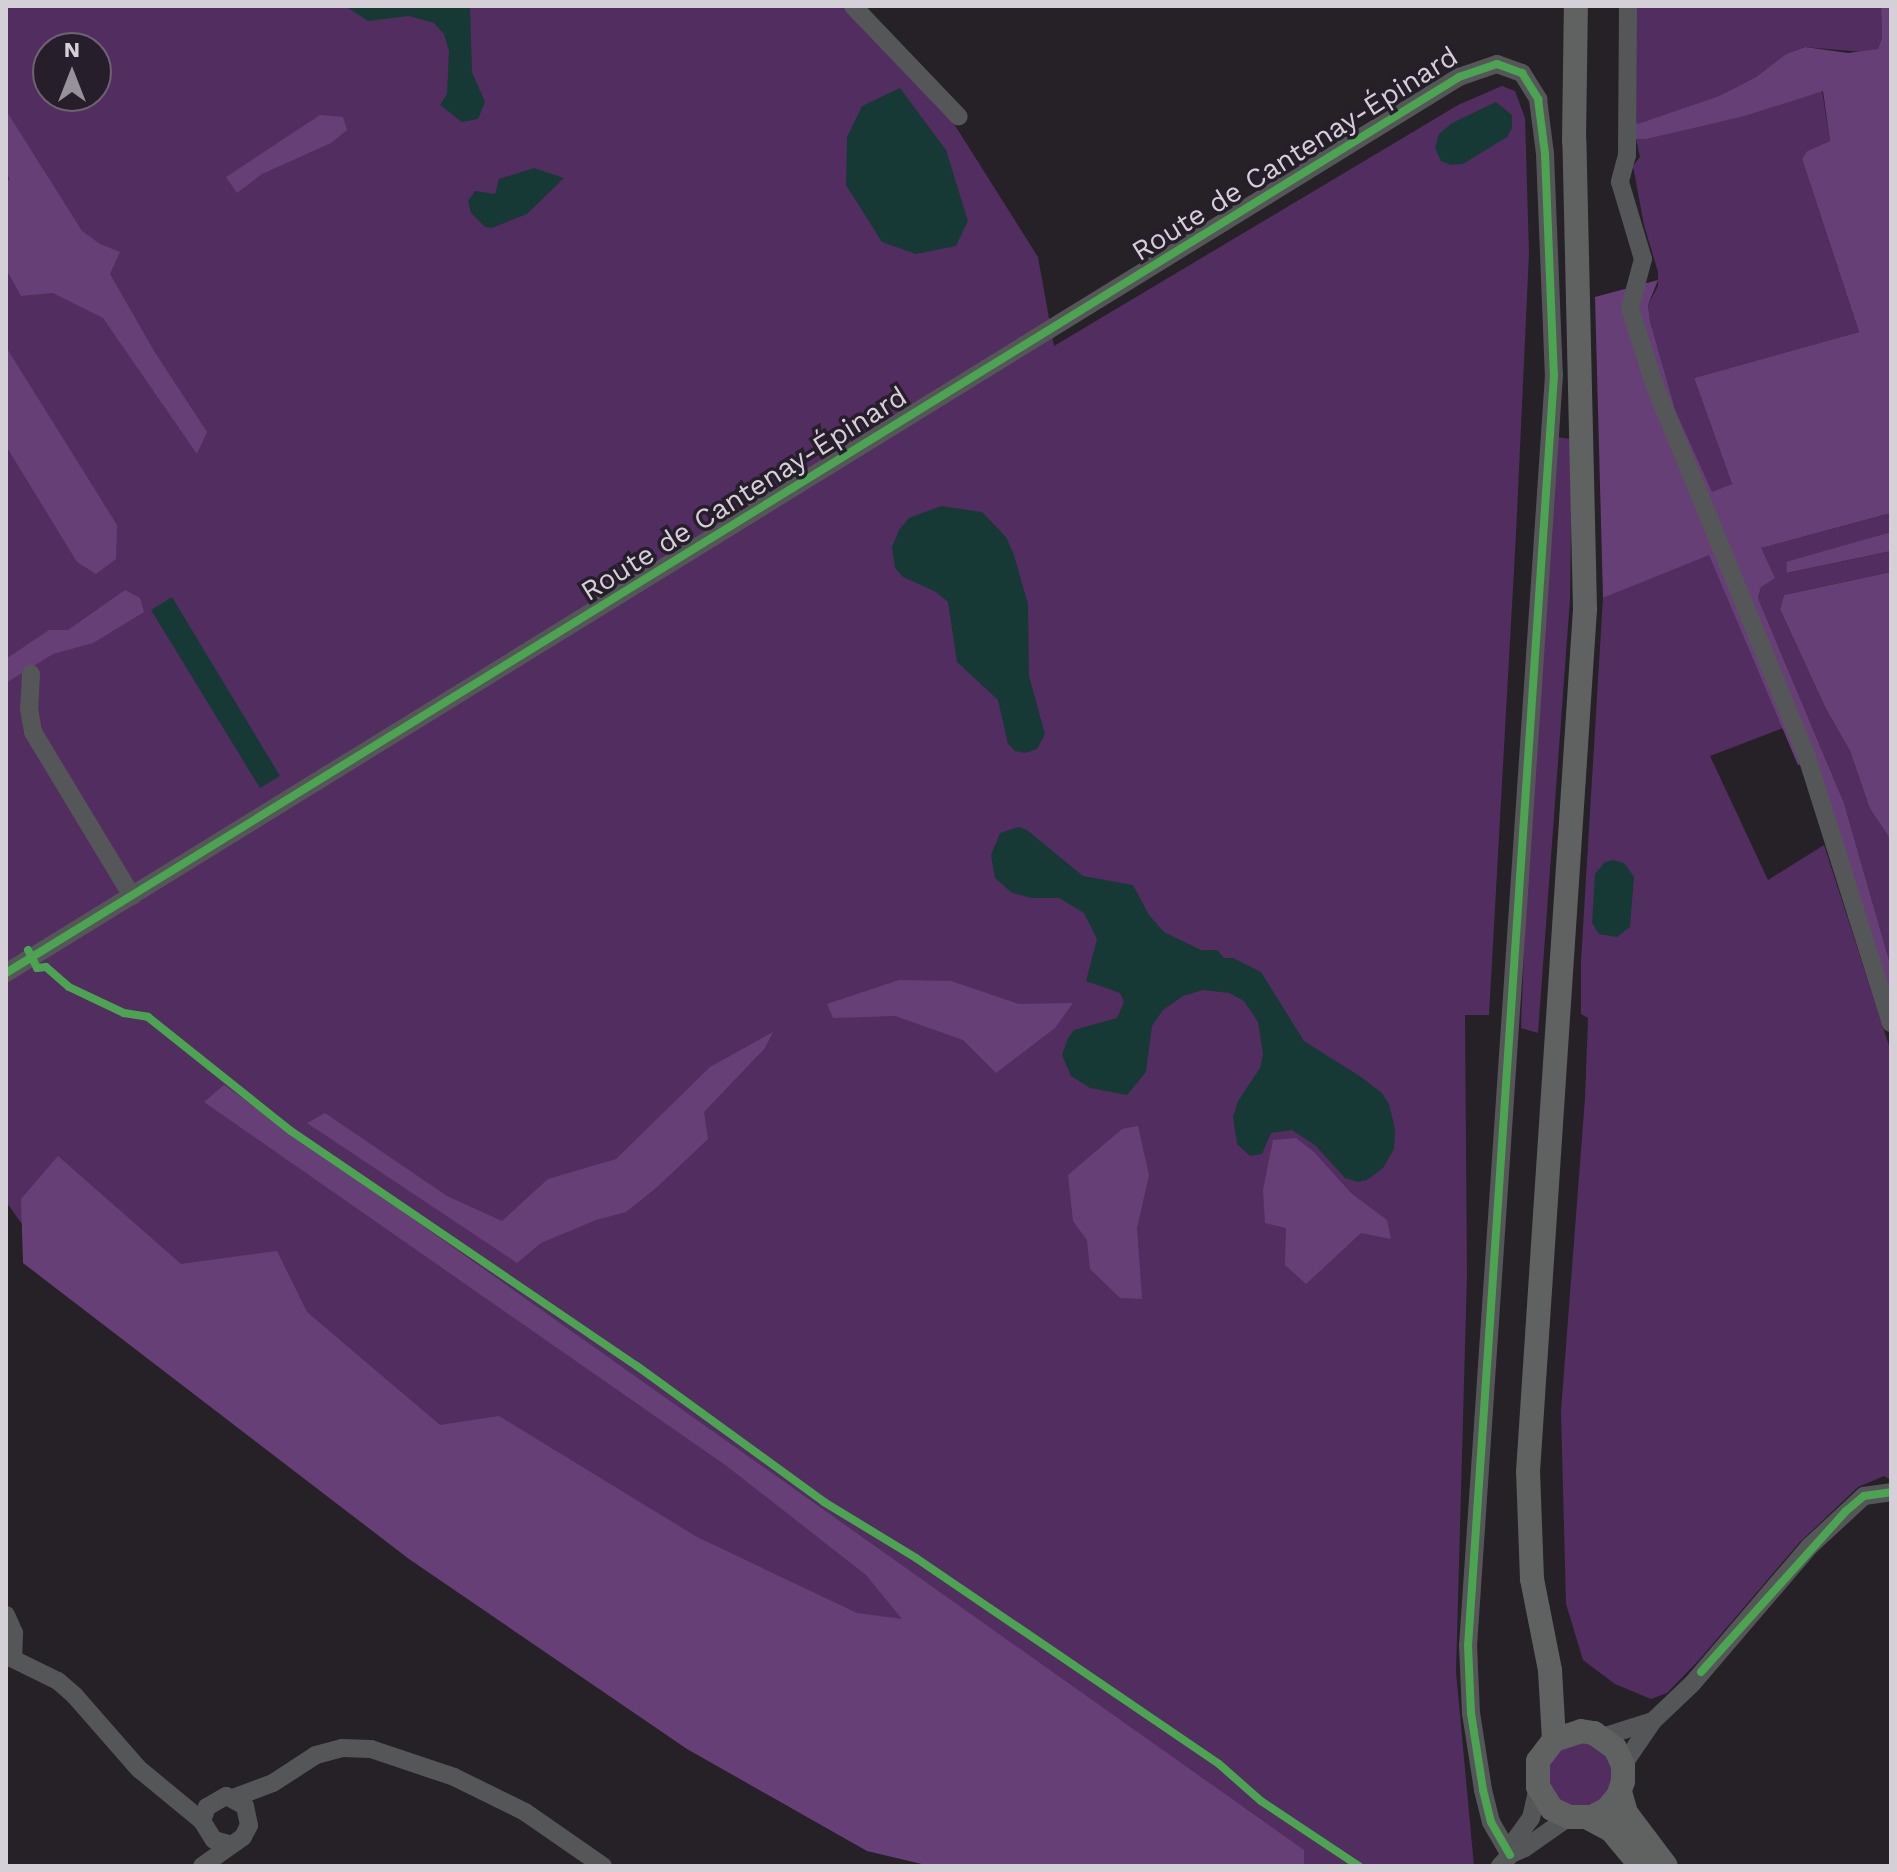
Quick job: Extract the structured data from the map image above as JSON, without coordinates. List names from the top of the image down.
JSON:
{
  "streets": {
    "street": ["Route de Cantenay-Épinard"]
  },
  "north": "top"
}
